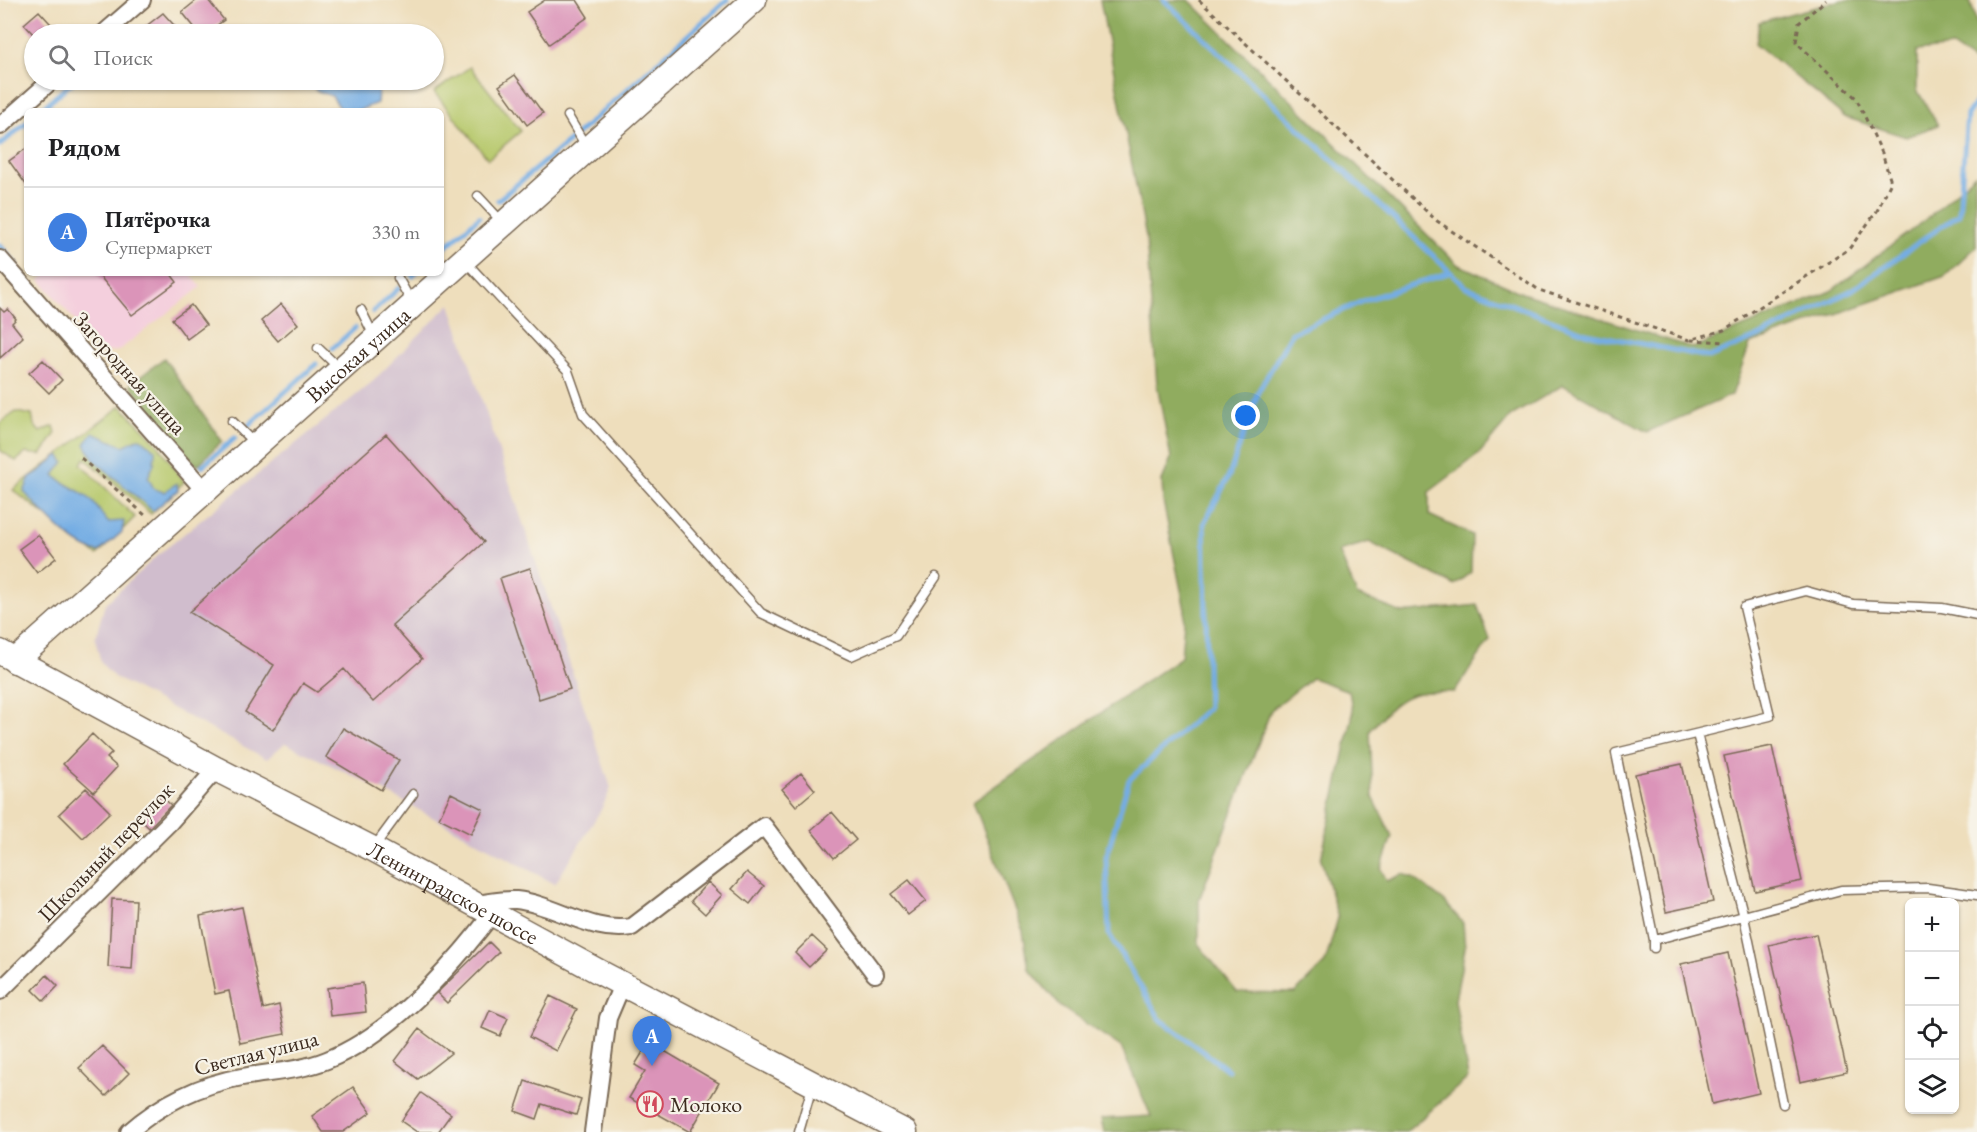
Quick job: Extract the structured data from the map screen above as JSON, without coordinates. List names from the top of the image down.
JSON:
{
  "streets": {
    "street": [
      "Высокая улица",
      "Загородная улица",
      "Школьный переулок",
      "Ленинградское шоссе",
      "Светлая улица"
    ]
  },
  "crossings": [
    ["Высокая улица", "Загородная улица"],
    ["Высокая улица", "Ленинградское шоссе"],
    ["Школьный переулок", "Ленинградское шоссе"],
    ["Ленинградское шоссе", "Светлая улица"]
  ],
  "places": {
    "restaurant": ["Молоко"]
  },
  "page": {
    "search": "Поиск",
    "heading": "Рядом",
    "list": [
      {
        "mark": "A",
        "name": "Пятёрочка",
        "note": "Супермаркет",
        "value": "330 m"
      }
    ],
    "map_buttons": ["+", "−"],
    "pins": "A"
  }
}
